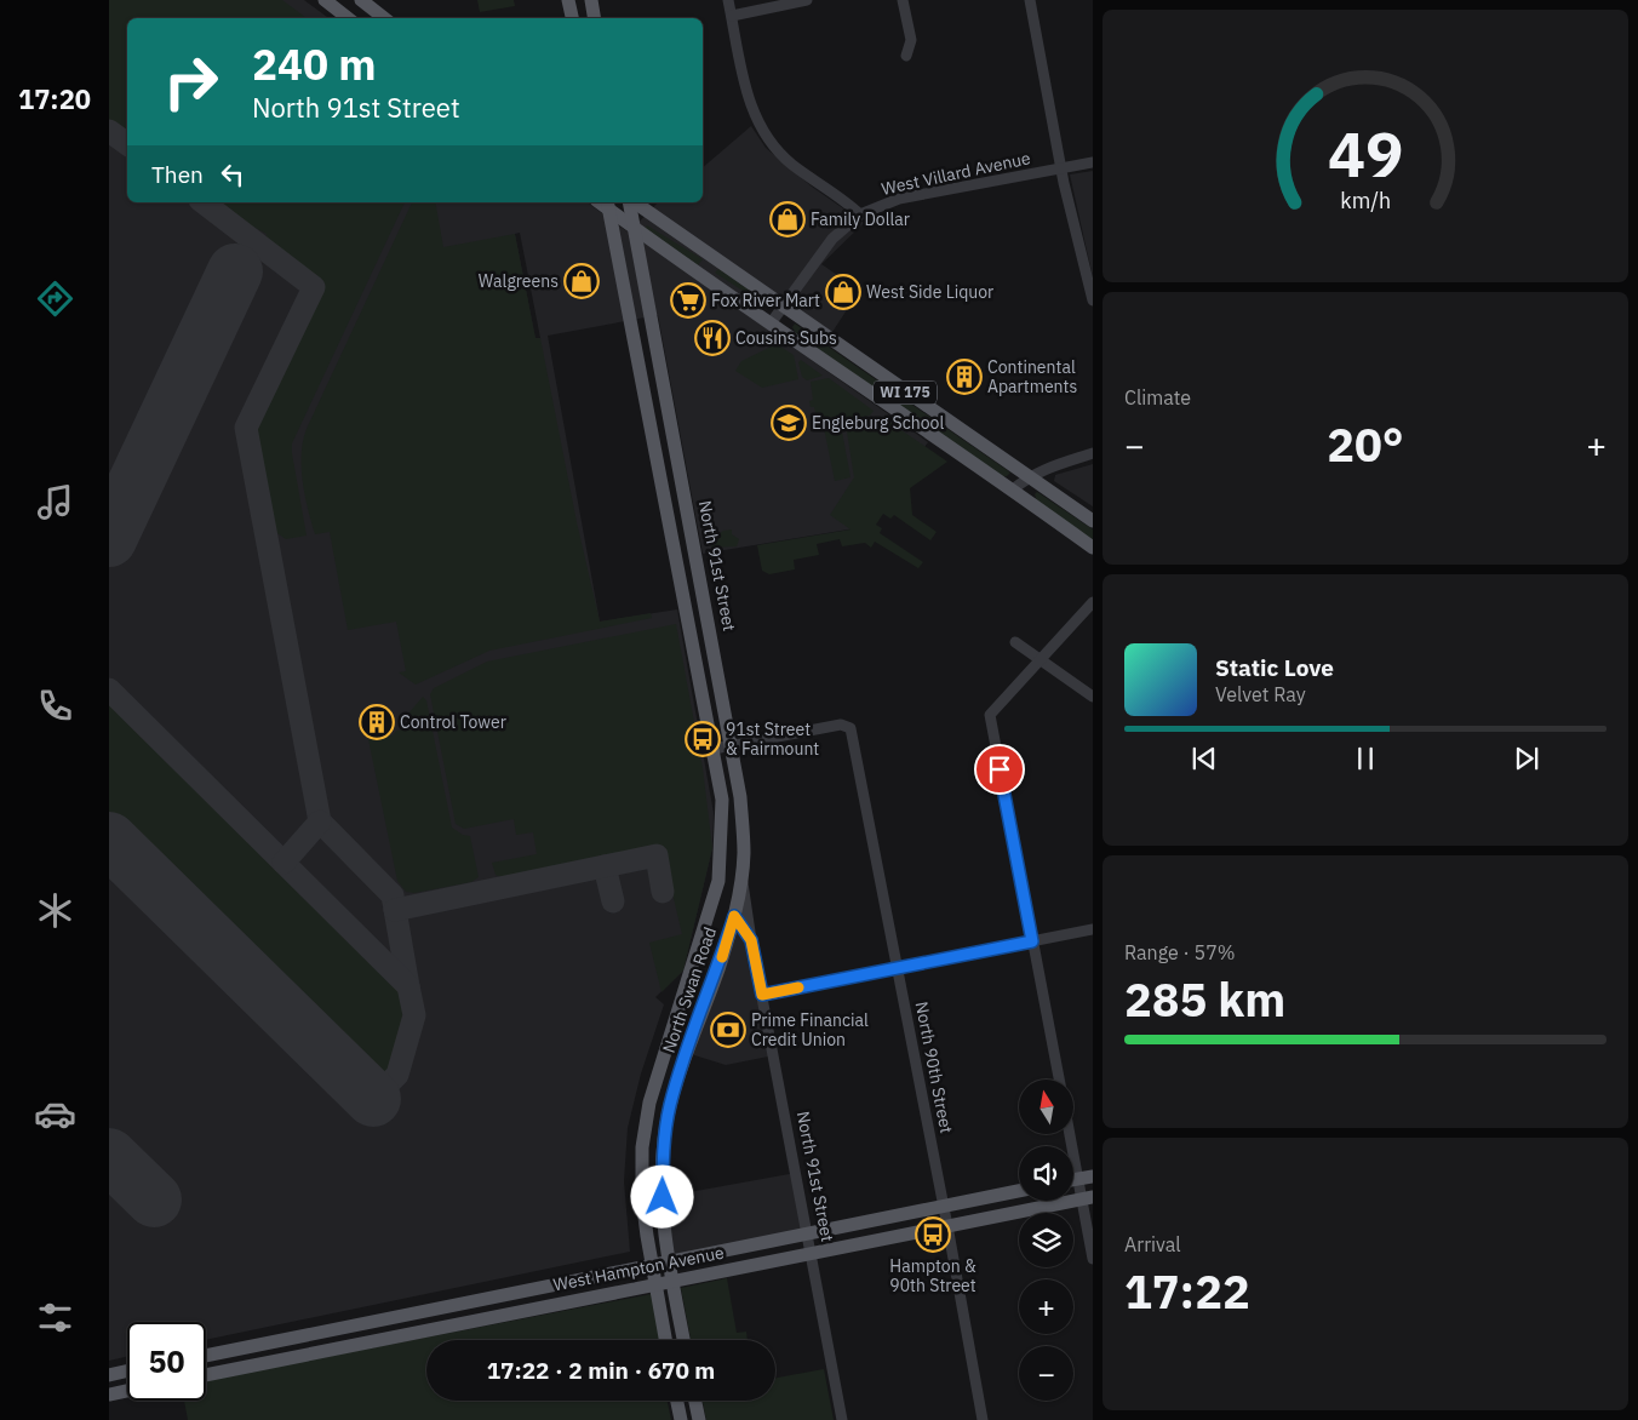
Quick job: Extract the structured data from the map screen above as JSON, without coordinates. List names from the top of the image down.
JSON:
{
  "streets": {
    "main road": [
      "WI 175",
      "North 91st Street",
      "North Swan Road",
      "West Hampton Avenue"
    ],
    "street": ["West Villard Avenue", "North 90th Street"]
  },
  "crossings": [
    ["West Villard Avenue", "WI 175"],
    ["WI 175", "North 91st Street"],
    ["North 91st Street", "North Swan Road"],
    ["North 91st Street", "North 90th Street"],
    ["North 91st Street", "West Hampton Avenue"],
    ["North Swan Road", "West Hampton Avenue"],
    ["North 90th Street", "West Hampton Avenue"]
  ],
  "places": {
    "shop": ["Family Dollar", "Walgreens", "West Side Liquor"],
    "supermarket": ["Fox River Mart"],
    "restaurant": ["Cousins Subs"],
    "building": ["Continental Apartments", "Control Tower"],
    "school or university": ["Engleburg School"],
    "bus stop": ["91st Street & Fairmount", "Hampton & 90th Street"],
    "bank": ["Prime Financial Credit Union"]
  },
  "north": "top",
  "page": {
    "tabs": "17:20",
    "turn": ["240 m", "North 91st Street"],
    "then": "Then",
    "tile": [
      "Climate",
      ["Range · 57%", "285 km"],
      ["Arrival", "17:22"]
    ],
    "heat": ["−", "20°", "+"],
    "song": ["Static Love", "Velvet Ray"],
    "map_buttons": ["+", "−"],
    "limit": "50",
    "trip": "17:22 · 2 min · 670 m",
    "gauge": ["49", "km/h"]
  }
}
